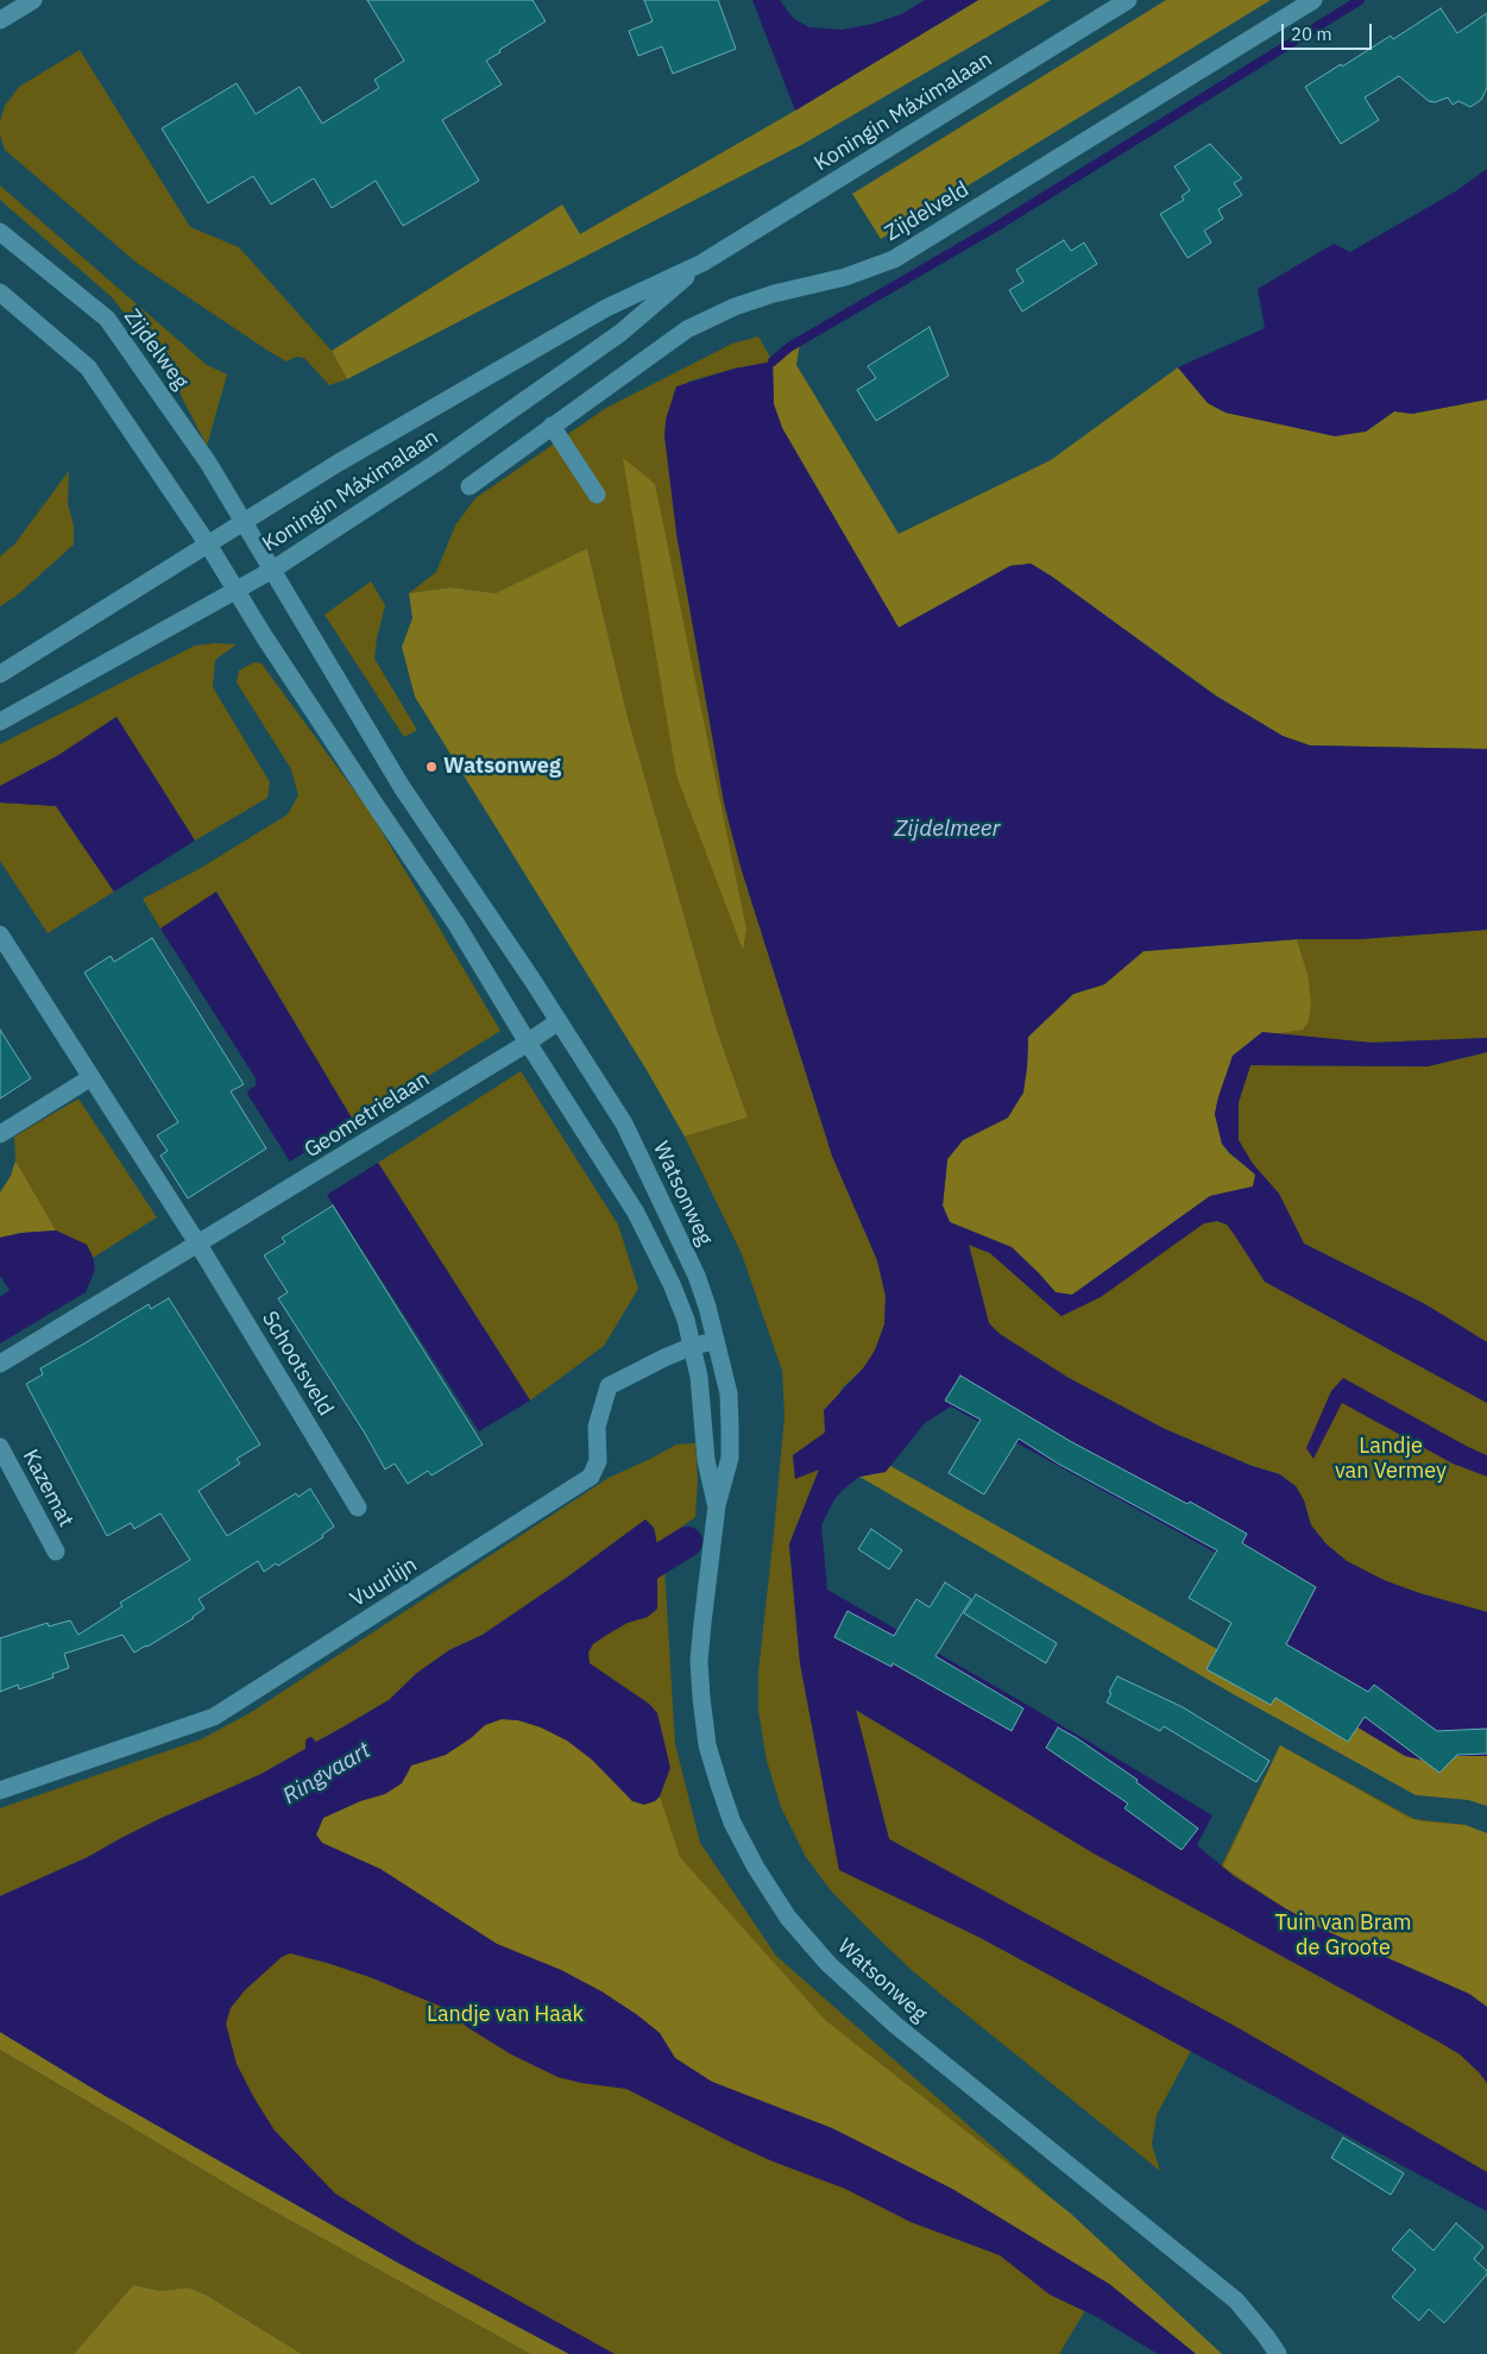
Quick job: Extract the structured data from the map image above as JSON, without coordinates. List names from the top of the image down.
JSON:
{
  "streets": {
    "street": [
      "Koningin Máximalaan",
      "Zijdelveld",
      "Zijdelweg",
      "Geometrielaan",
      "Watsonweg",
      "Schootsveld",
      "Kazemat",
      "Vuurlijn"
    ]
  },
  "crossings": [
    ["Koningin Máximalaan", "Zijdelweg"],
    ["Koningin Máximalaan", "Watsonweg"],
    ["Zijdelweg", "Watsonweg"],
    ["Geometrielaan", "Watsonweg"],
    ["Geometrielaan", "Schootsveld"],
    ["Watsonweg", "Vuurlijn"]
  ],
  "water": ["Zijdelmeer", "Ringvaart"],
  "parks": ["Landje van Vermey", "Tuin van Bram de Groote", "Landje van Haak"],
  "places": ["Watsonweg"],
  "scale_bar": "20 m"
}
